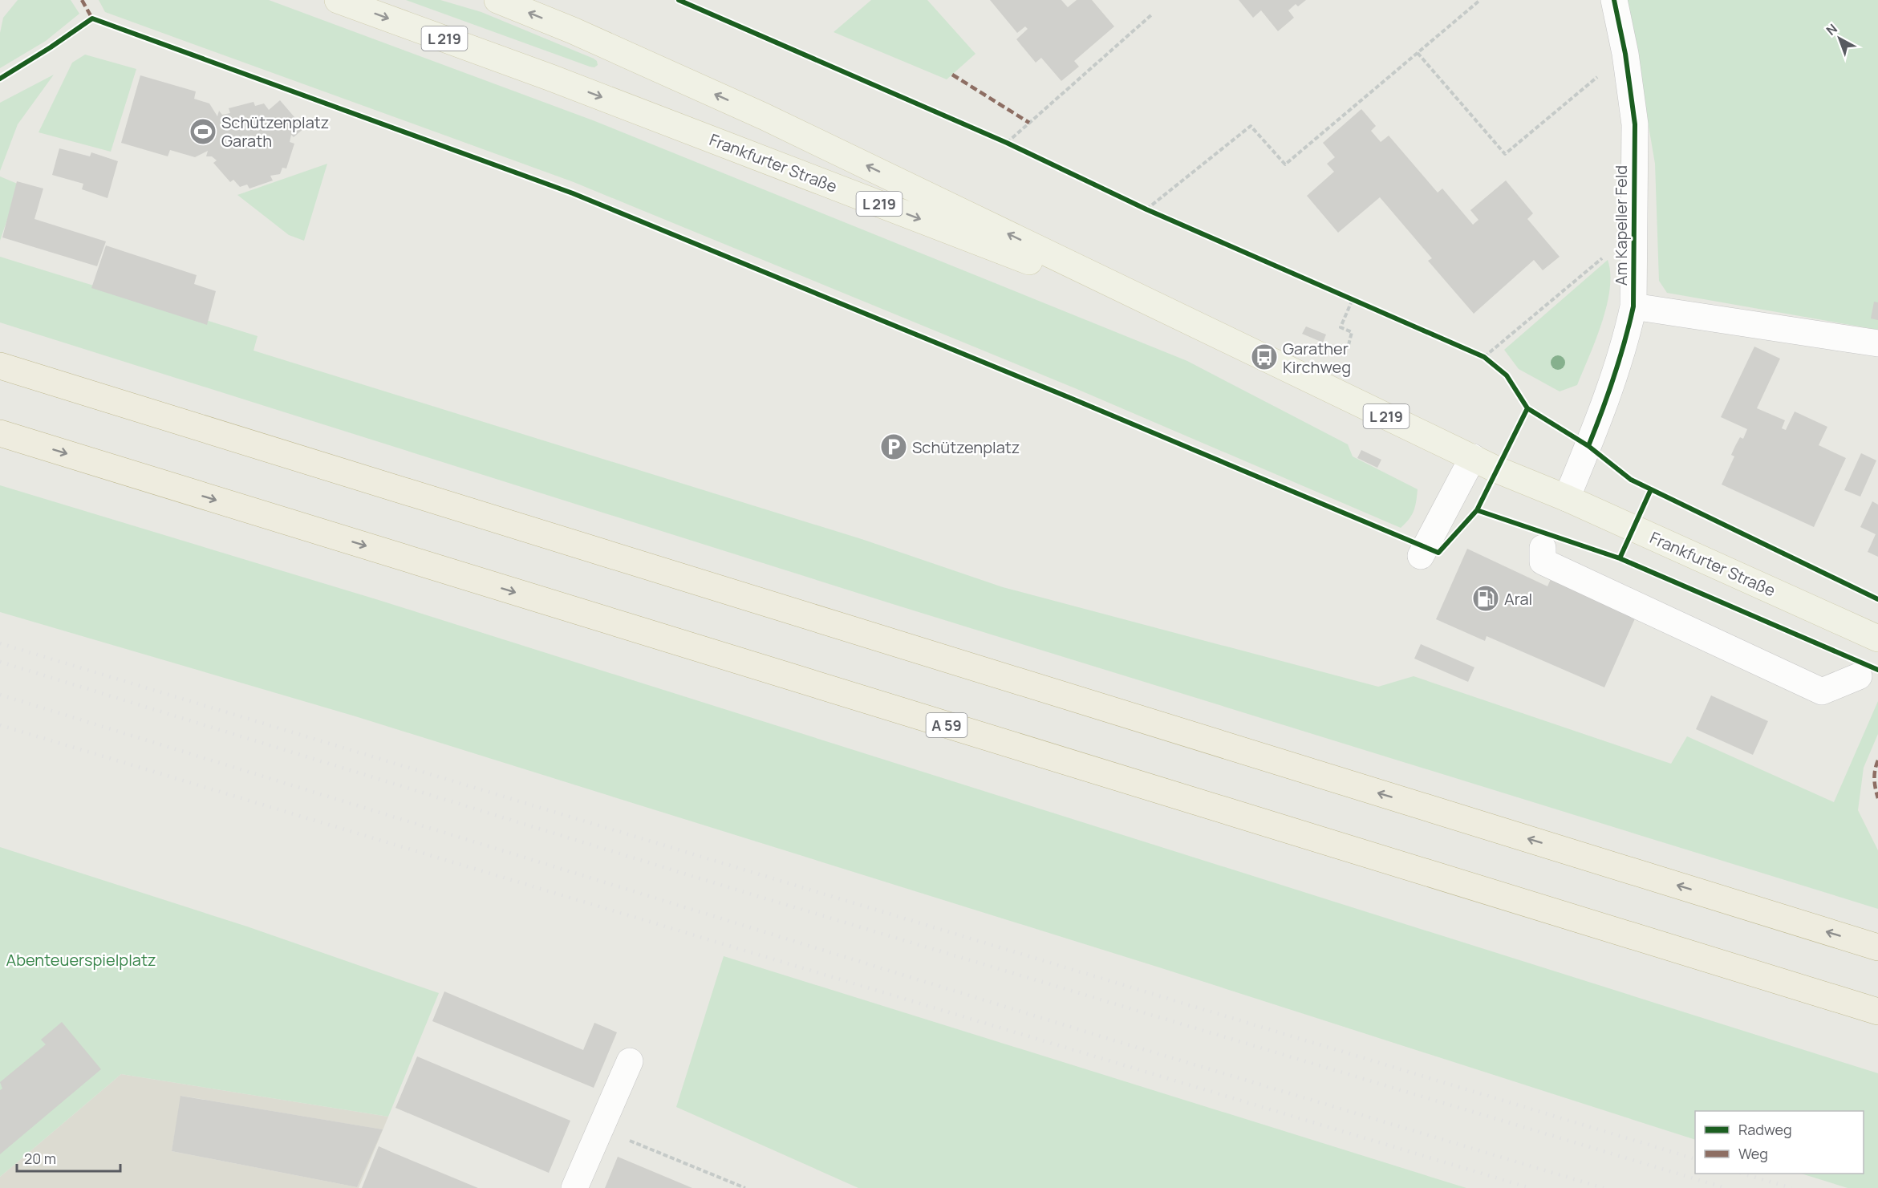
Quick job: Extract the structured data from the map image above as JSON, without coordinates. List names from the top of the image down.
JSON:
{
  "streets": {
    "highway": ["A 59"],
    "main road": ["L 219", "Frankfurter Straße"],
    "street": ["Am Kapeller Feld"]
  },
  "crossings": [
    ["Frankfurter Straße", "Am Kapeller Feld"]
  ],
  "parks": ["Abenteuerspielplatz"],
  "places": {
    "sports": ["Schützenplatz Garath"],
    "bus stop": ["Garather Kirchweg"],
    "parking": ["Schützenplatz"],
    "fuel station": ["Aral"]
  },
  "legend": ["Radweg", "Weg"],
  "scale_bar": "20 m",
  "north": "top left"
}
